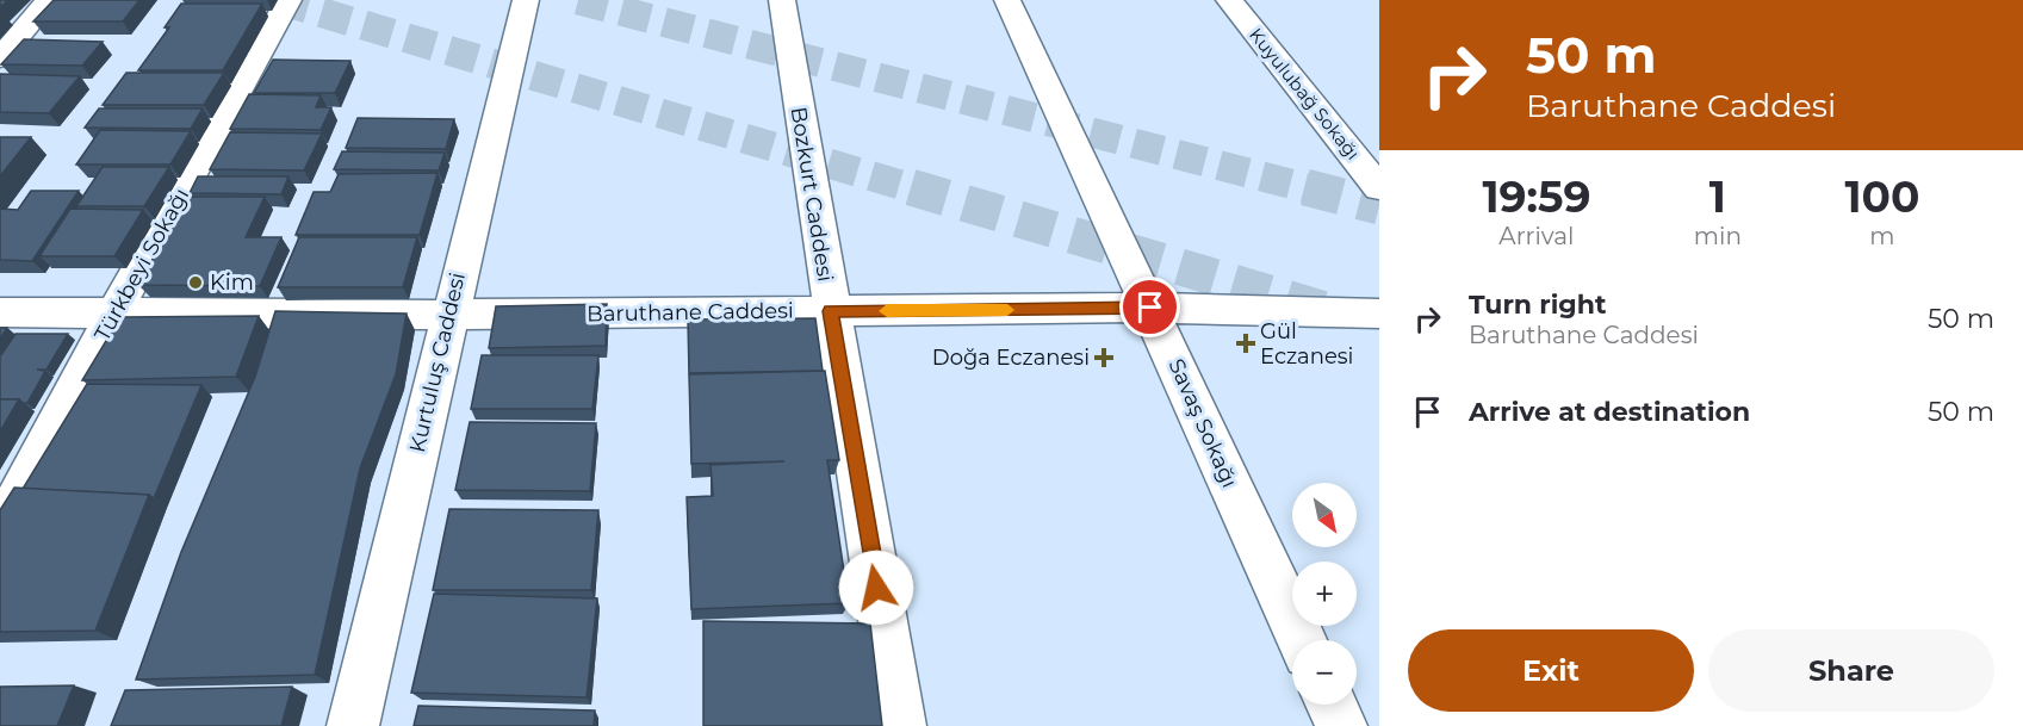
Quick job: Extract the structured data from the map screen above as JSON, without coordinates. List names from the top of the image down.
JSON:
{
  "streets": {
    "street": [
      "Kuyulubağ Sokağı",
      "Bozkurt Caddesi",
      "Türkbeyi Sokağı",
      "Baruthane Caddesi",
      "Kurtuluş Caddesi",
      "Savaş Sokağı"
    ]
  },
  "crossings": [
    ["Bozkurt Caddesi", "Baruthane Caddesi"],
    ["Türkbeyi Sokağı", "Baruthane Caddesi"],
    ["Baruthane Caddesi", "Kurtuluş Caddesi"],
    ["Baruthane Caddesi", "Savaş Sokağı"]
  ],
  "places": {
    "other": ["Kim"],
    "health": ["Gül Eczanesi", "Doğa Eczanesi"]
  },
  "north": "bottom right",
  "page": {
    "turn": ["50 m", "Baruthane Caddesi"],
    "eta": [
      "19:59",
      "Arrival",
      "1",
      "min",
      "100",
      "m"
    ],
    "list": [
      {
        "name": "Turn right",
        "note": "Baruthane Caddesi",
        "value": "50 m"
      },
      {
        "name": "Arrive at destination",
        "value": "50 m"
      }
    ],
    "map_buttons": ["+", "−"],
    "buttons": ["Exit", "Share"]
  }
}
